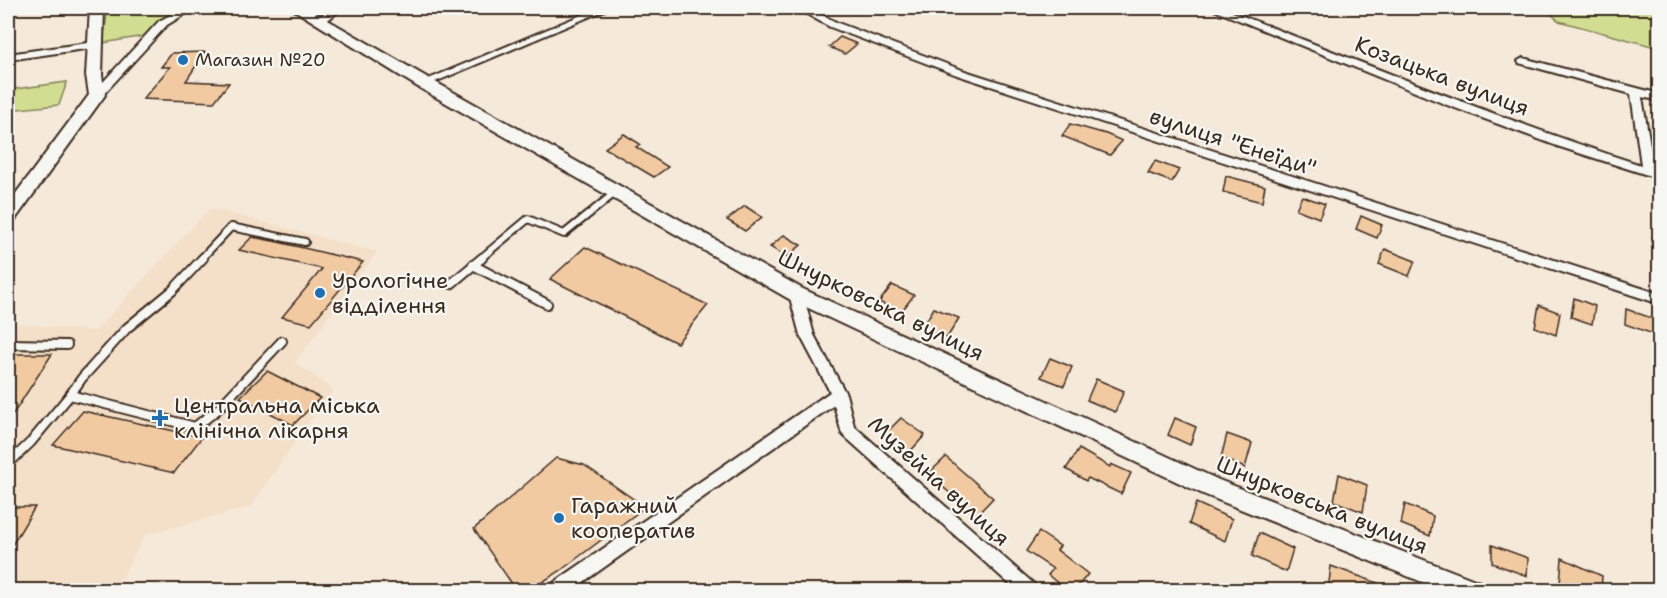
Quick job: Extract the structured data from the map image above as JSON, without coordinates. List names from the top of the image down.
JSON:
{
  "streets": {
    "street": [
      "Козацька вулиця",
      "вулиця \"Енеїди\"",
      "Шнурковська вулиця",
      "Музейна вулиця"
    ]
  },
  "crossings": [
    ["Шнурковська вулиця", "Музейна вулиця"]
  ],
  "places": {
    "other": ["Магазин №20", "Урологічне відділення", "Гаражний кооператив"],
    "health": ["Центральна міська клінічна лікарня"]
  }
}
